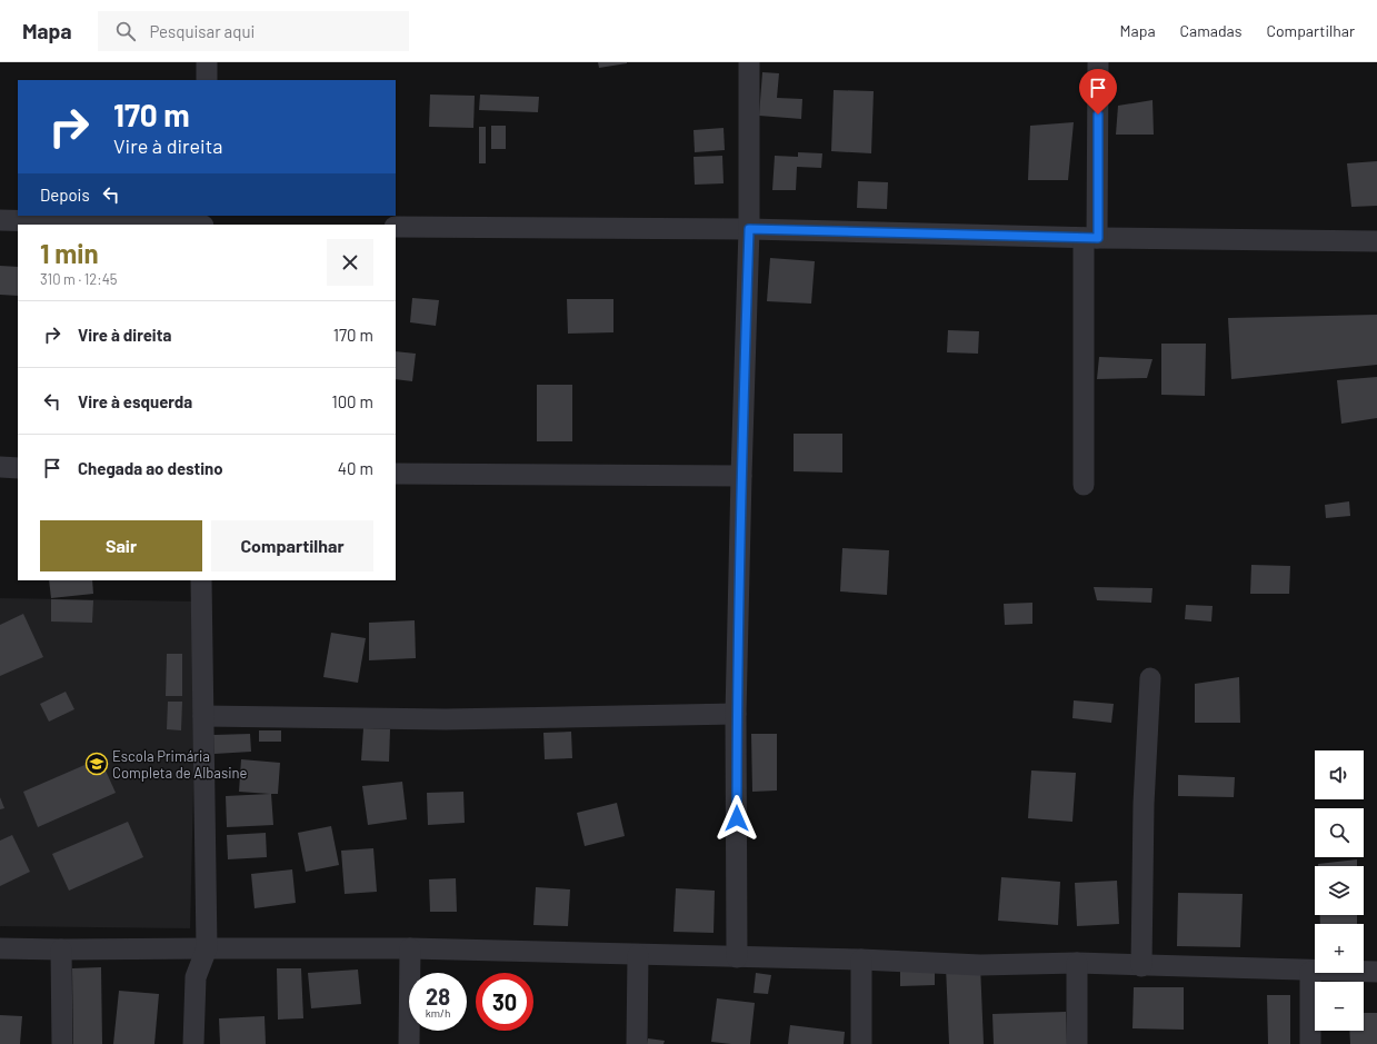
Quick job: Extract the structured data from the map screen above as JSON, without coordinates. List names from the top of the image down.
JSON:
{
  "places": {
    "school or university": ["Escola Primária Completa de Albasine"]
  },
  "page": {
    "header": "Mapa",
    "search": "Pesquisar aqui",
    "nav": ["Mapa", "Camadas", "Compartilhar"],
    "turn": ["170 m", "Vire à direita"],
    "then": "Depois",
    "heading": ["1 min", "310 m · 12:45"],
    "list": [
      {
        "name": "Vire à direita",
        "value": "170 m"
      },
      {
        "name": "Vire à esquerda",
        "value": "100 m"
      },
      {
        "name": "Chegada ao destino",
        "value": "40 m"
      }
    ],
    "buttons": ["Sair", "Compartilhar"],
    "map_buttons": ["+", "−"],
    "speed": "28 km/h",
    "limit": "30"
  }
}
